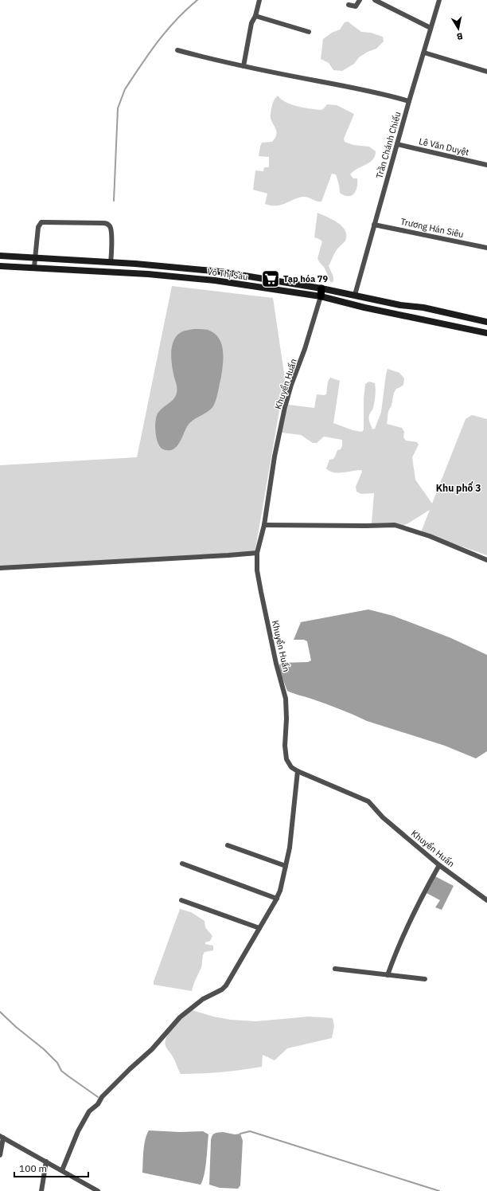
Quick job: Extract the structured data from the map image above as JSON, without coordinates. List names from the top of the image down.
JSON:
{
  "streets": {
    "main road": ["Võ Thị Sáu"],
    "street": [
      "Trần Chánh Chiếu",
      "Lê Văn Duyệt",
      "Trương Hán Siêu",
      "Khuyển Huấn"
    ]
  },
  "crossings": [
    ["Trần Chánh Chiếu", "Lê Văn Duyệt"],
    ["Trần Chánh Chiếu", "Trương Hán Siêu"],
    ["Trần Chánh Chiếu", "Võ Thị Sáu"],
    ["Võ Thị Sáu", "Khuyển Huấn"]
  ],
  "districts": ["Khu phố 3"],
  "places": {
    "supermarket": ["Tạp hóa 79"]
  },
  "scale_bar": "100 m",
  "north": "bottom"
}
